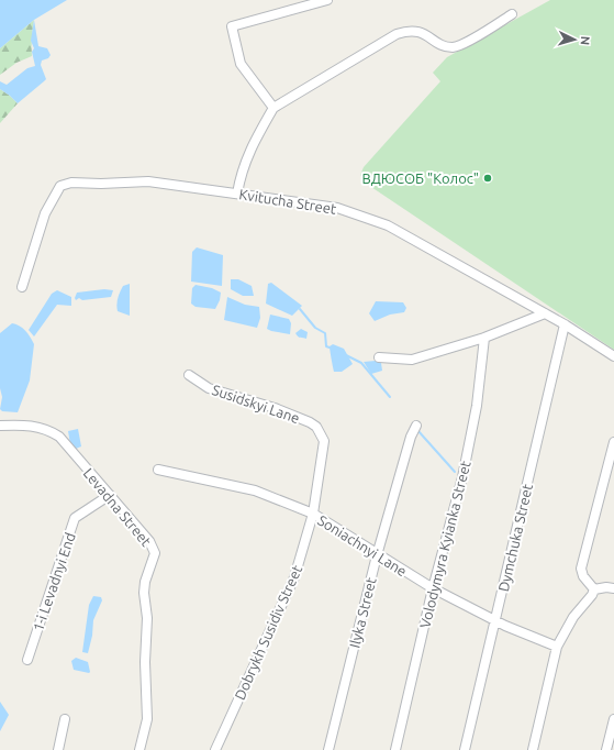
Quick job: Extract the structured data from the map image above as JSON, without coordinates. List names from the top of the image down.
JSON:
{
  "streets": {
    "street": [
      "Kvitucha Street",
      "Susidskyi Lane",
      "Levadna Street",
      "Dymchuka Street",
      "Volodymyra Kyianka Street",
      "Soniachnyi Lane",
      "1-i Levadnyi End",
      "Ilyka Street",
      "Dobrykh Susidiv Street"
    ]
  },
  "crossings": [
    ["Kvitucha Street", "Dymchuka Street"],
    ["Susidskyi Lane", "Dobrykh Susidiv Street"],
    ["Levadna Street", "1-i Levadnyi End"],
    ["Dymchuka Street", "Soniachnyi Lane"],
    ["Volodymyra Kyianka Street", "Soniachnyi Lane"],
    ["Soniachnyi Lane", "Ilyka Street"],
    ["Soniachnyi Lane", "Dobrykh Susidiv Street"]
  ],
  "places": ["ВДЮСОБ \"Колос\""],
  "north": "right"
}
